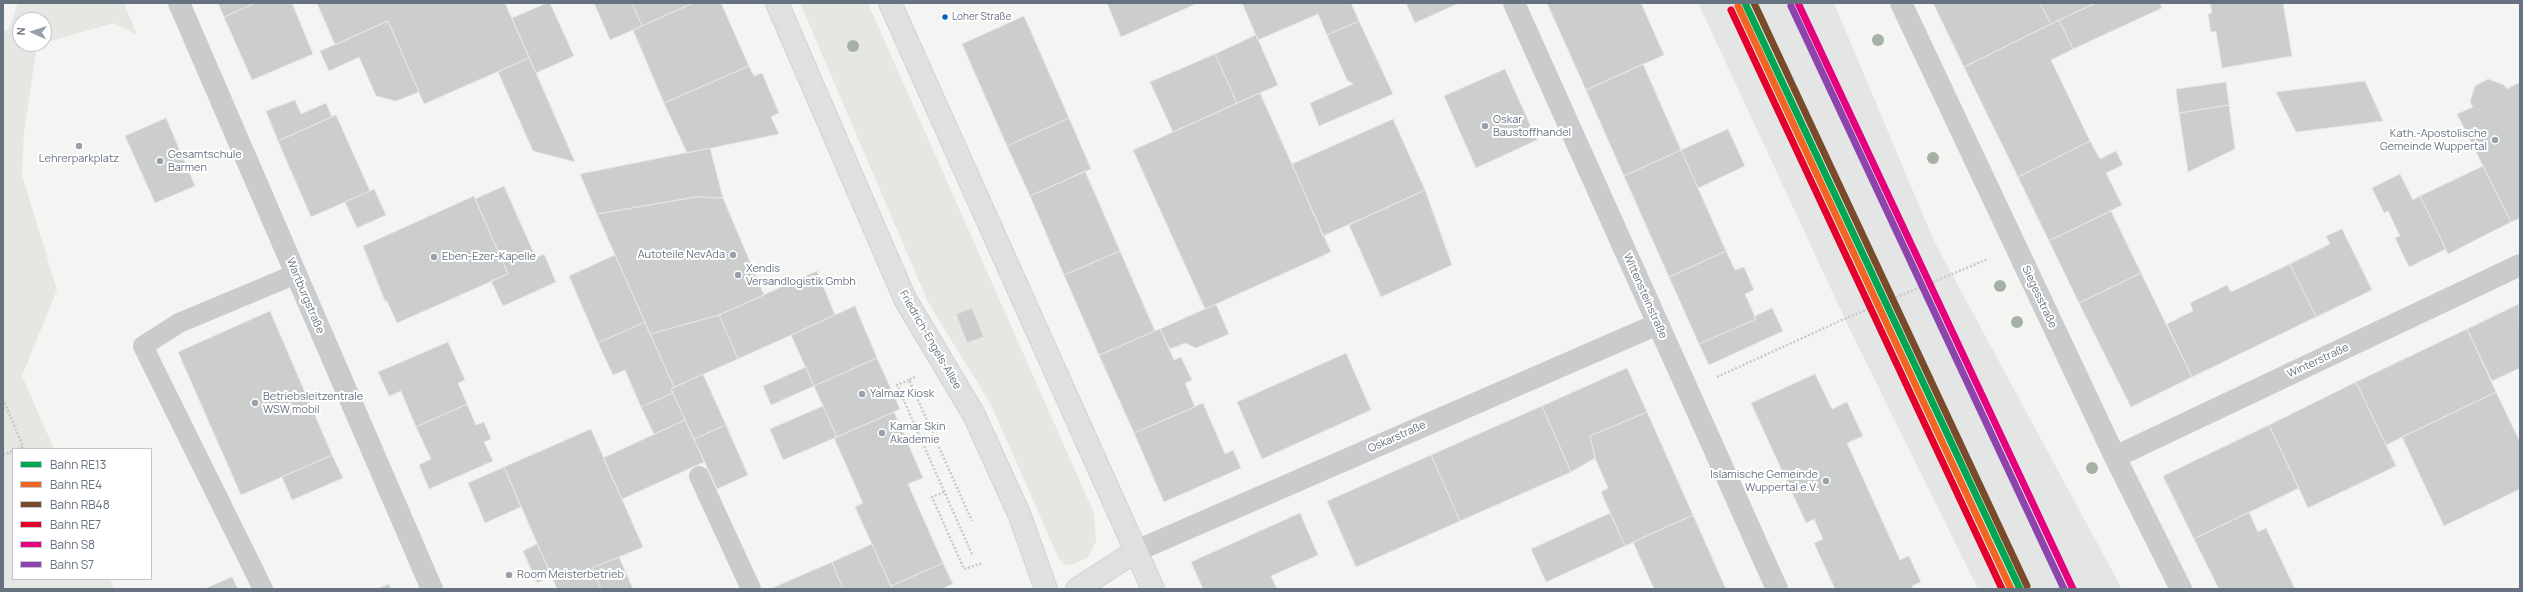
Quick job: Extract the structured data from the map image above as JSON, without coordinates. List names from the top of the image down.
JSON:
{
  "streets": {
    "main road": ["Friedrich-Engels-Allee"],
    "street": [
      "Wartburgstraße",
      "Wittensteinstraße",
      "Siegesstraße",
      "Winterstraße",
      "Oskarstraße"
    ]
  },
  "crossings": [
    ["Wittensteinstraße", "Oskarstraße"],
    ["Siegesstraße", "Winterstraße"]
  ],
  "places": [
    "Loher Straße",
    "Oskar Baustoffhandel",
    "Kath.-Apostolische Gemeinde Wuppertal",
    "Lehrerparkplatz",
    "Gesamtschule Barmen",
    "Autoteile NevAda",
    "Eben-Ezer-Kapelle",
    "Xendis Versandlogistik Gmbh",
    "Yalmaz Kiosk",
    "Betriebsleitzentrale WSW mobil",
    "Kamar Skin Akademie",
    "Islamische Gemeinde Wuppertal e.V.",
    "Room Meisterbetrieb"
  ],
  "lines": [
    "rail line RE13",
    "rail line RB48",
    "rail line S8",
    "rail line RE4",
    "rail line S7",
    "rail line RE7"
  ],
  "legend": [
    "Bahn RE13",
    "Bahn RE4",
    "Bahn RB48",
    "Bahn RE7",
    "Bahn S8",
    "Bahn S7"
  ],
  "north": "left"
}
